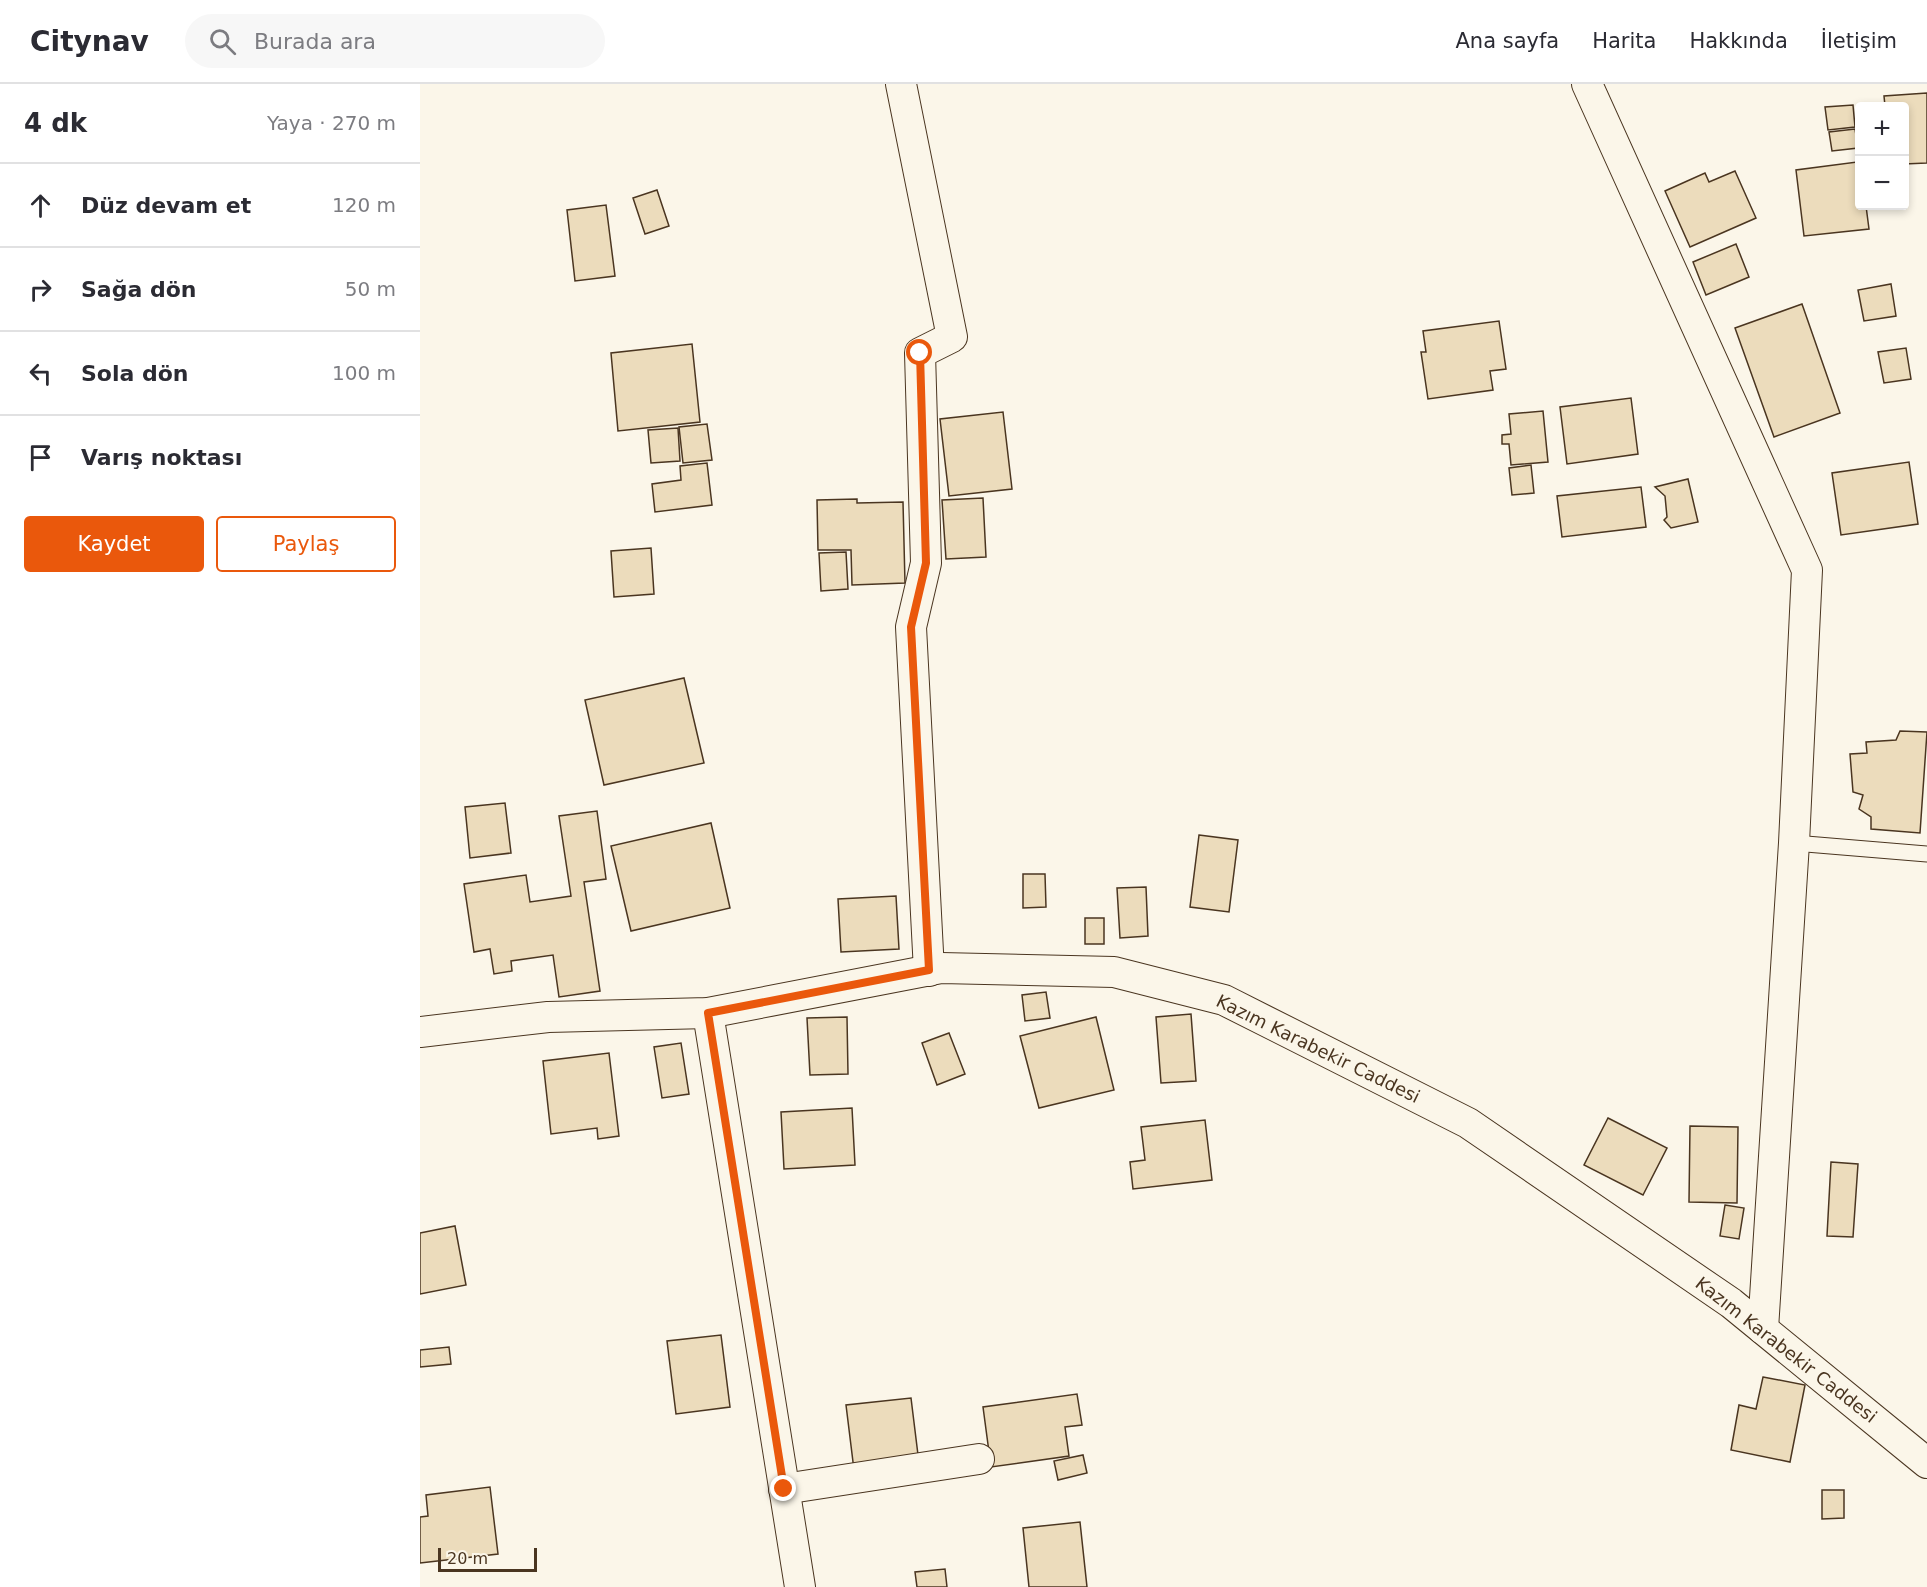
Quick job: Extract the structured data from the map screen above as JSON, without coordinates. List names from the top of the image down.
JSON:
{
  "streets": {
    "street": ["Kazım Karabekir Caddesi"]
  },
  "scale_bar": "20 m",
  "page": {
    "header": "Citynav",
    "search": "Burada ara",
    "nav": [
      "Ana sayfa",
      "Harita",
      "Hakkında",
      "İletişim"
    ],
    "heading": ["4 dk", "Yaya · 270 m"],
    "map_buttons": ["+", "−"],
    "list": [
      ["Düz devam et", "120 m"],
      ["Sağa dön", "50 m"],
      ["Sola dön", "100 m"],
      "Varış noktası"
    ],
    "buttons": ["Kaydet", "Paylaş"],
    "scale": "20 m"
  }
}
